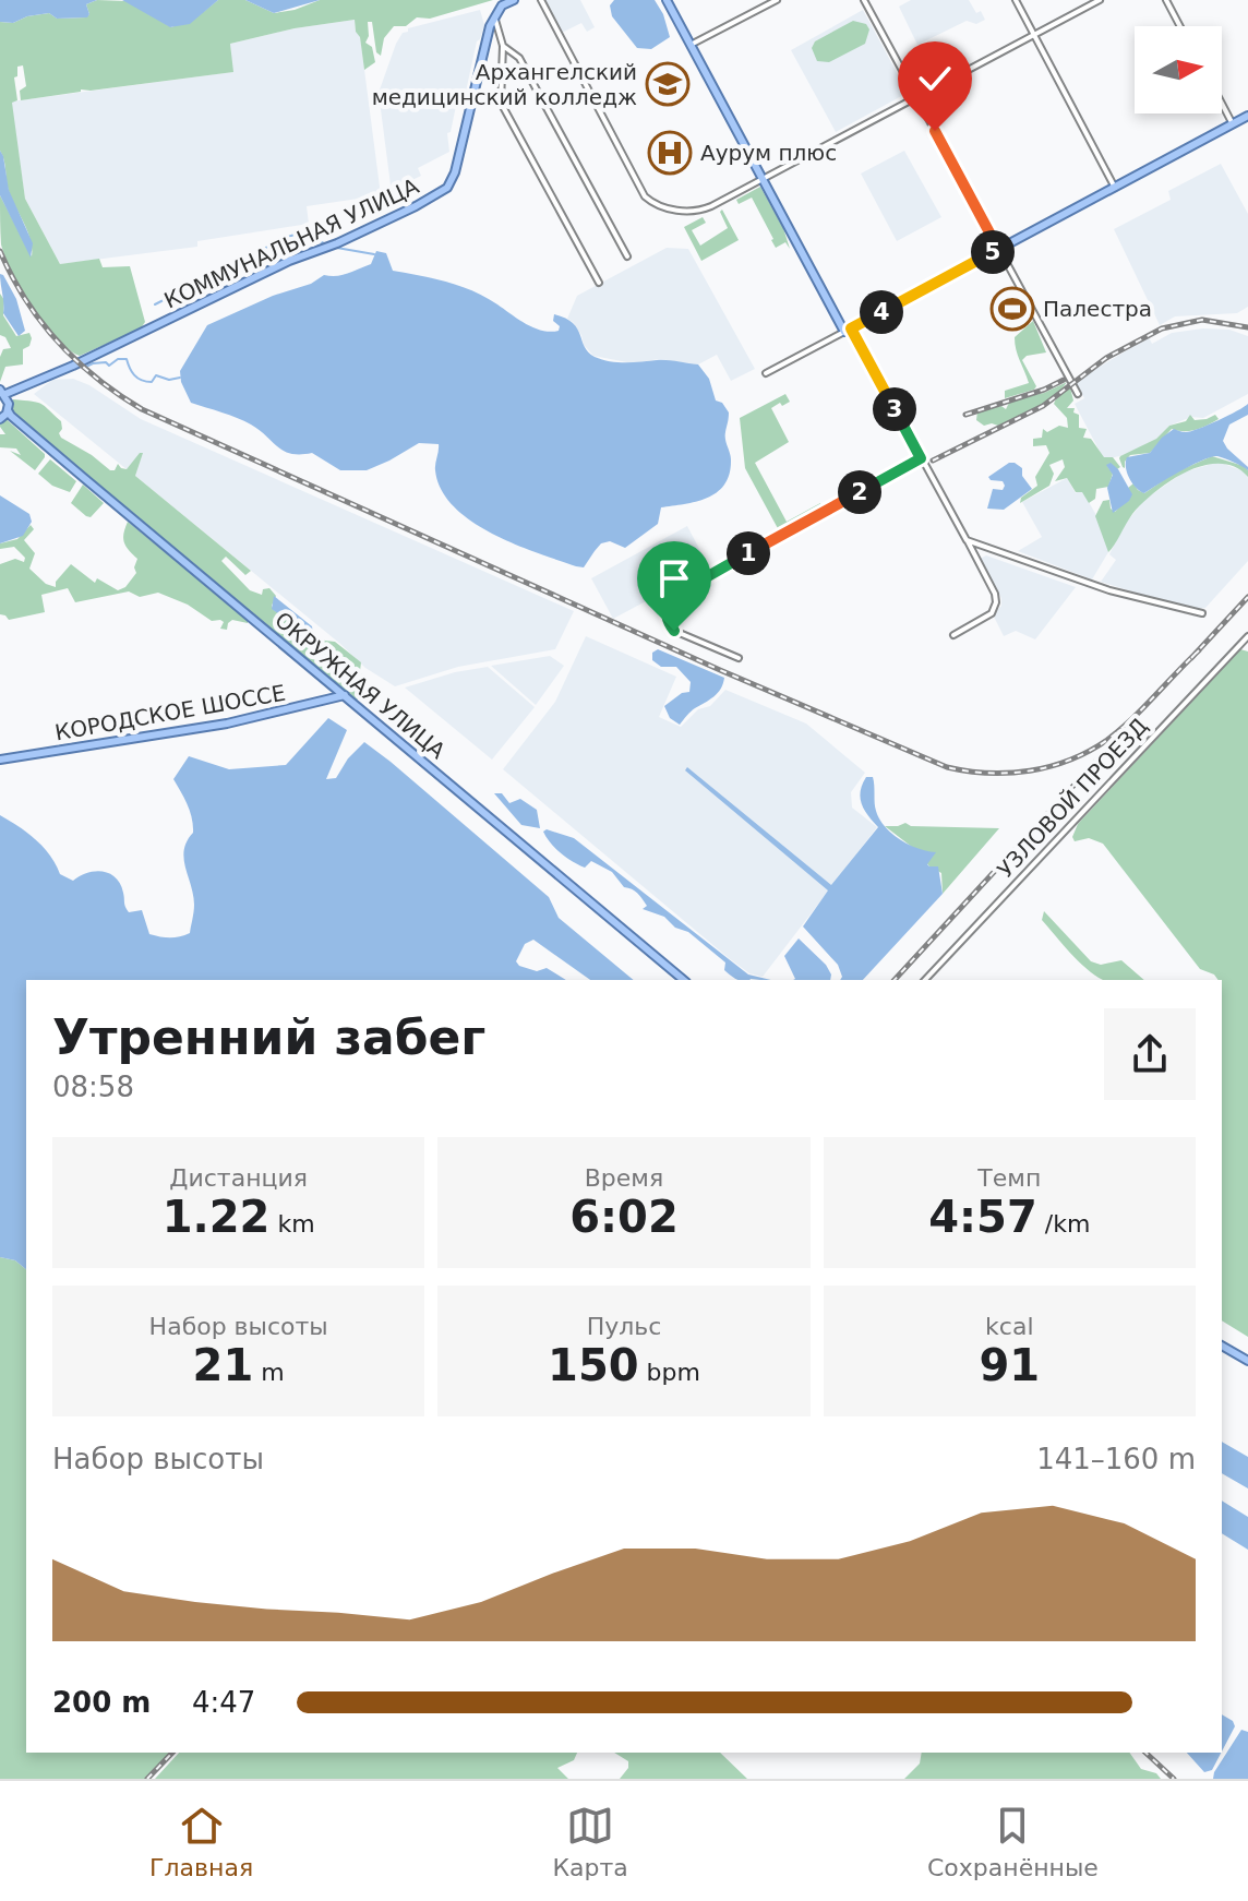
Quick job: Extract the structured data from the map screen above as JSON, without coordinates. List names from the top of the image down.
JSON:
{
  "streets": {
    "main road": ["КОММУНАЛЬНАЯ УЛИЦА", "ОКРУЖНАЯ УЛИЦА", "КОРОДСКОЕ ШОССЕ"],
    "street": ["УЗЛОВОЙ ПРОЕЗД"]
  },
  "crossings": [
    ["ОКРУЖНАЯ УЛИЦА", "КОРОДСКОЕ ШОССЕ"]
  ],
  "places": {
    "school or university": ["Архангелский медицинский колледж"],
    "hospital": ["Аурум плюс"],
    "sports": ["Палестра"]
  },
  "north": "right",
  "page": {
    "pins": [
      "5",
      "4",
      "3",
      "2",
      "1"
    ],
    "heading": ["Утренний забег", "08:58"],
    "stats": [
      ["Дистанция", "1.22 km"],
      ["Время", "6:02"],
      ["Темп", "4:57 /km"],
      ["Набор высоты", "21 m"],
      ["Пульс", "150 bpm"],
      ["kcal", "91"]
    ],
    "chart": ["Набор высоты", "141–160 m"],
    "list": [
      {
        "name": "200 m",
        "note": "4:47"
      }
    ],
    "tabs": ["Главная", "Карта", "Сохранённые"]
  }
}
